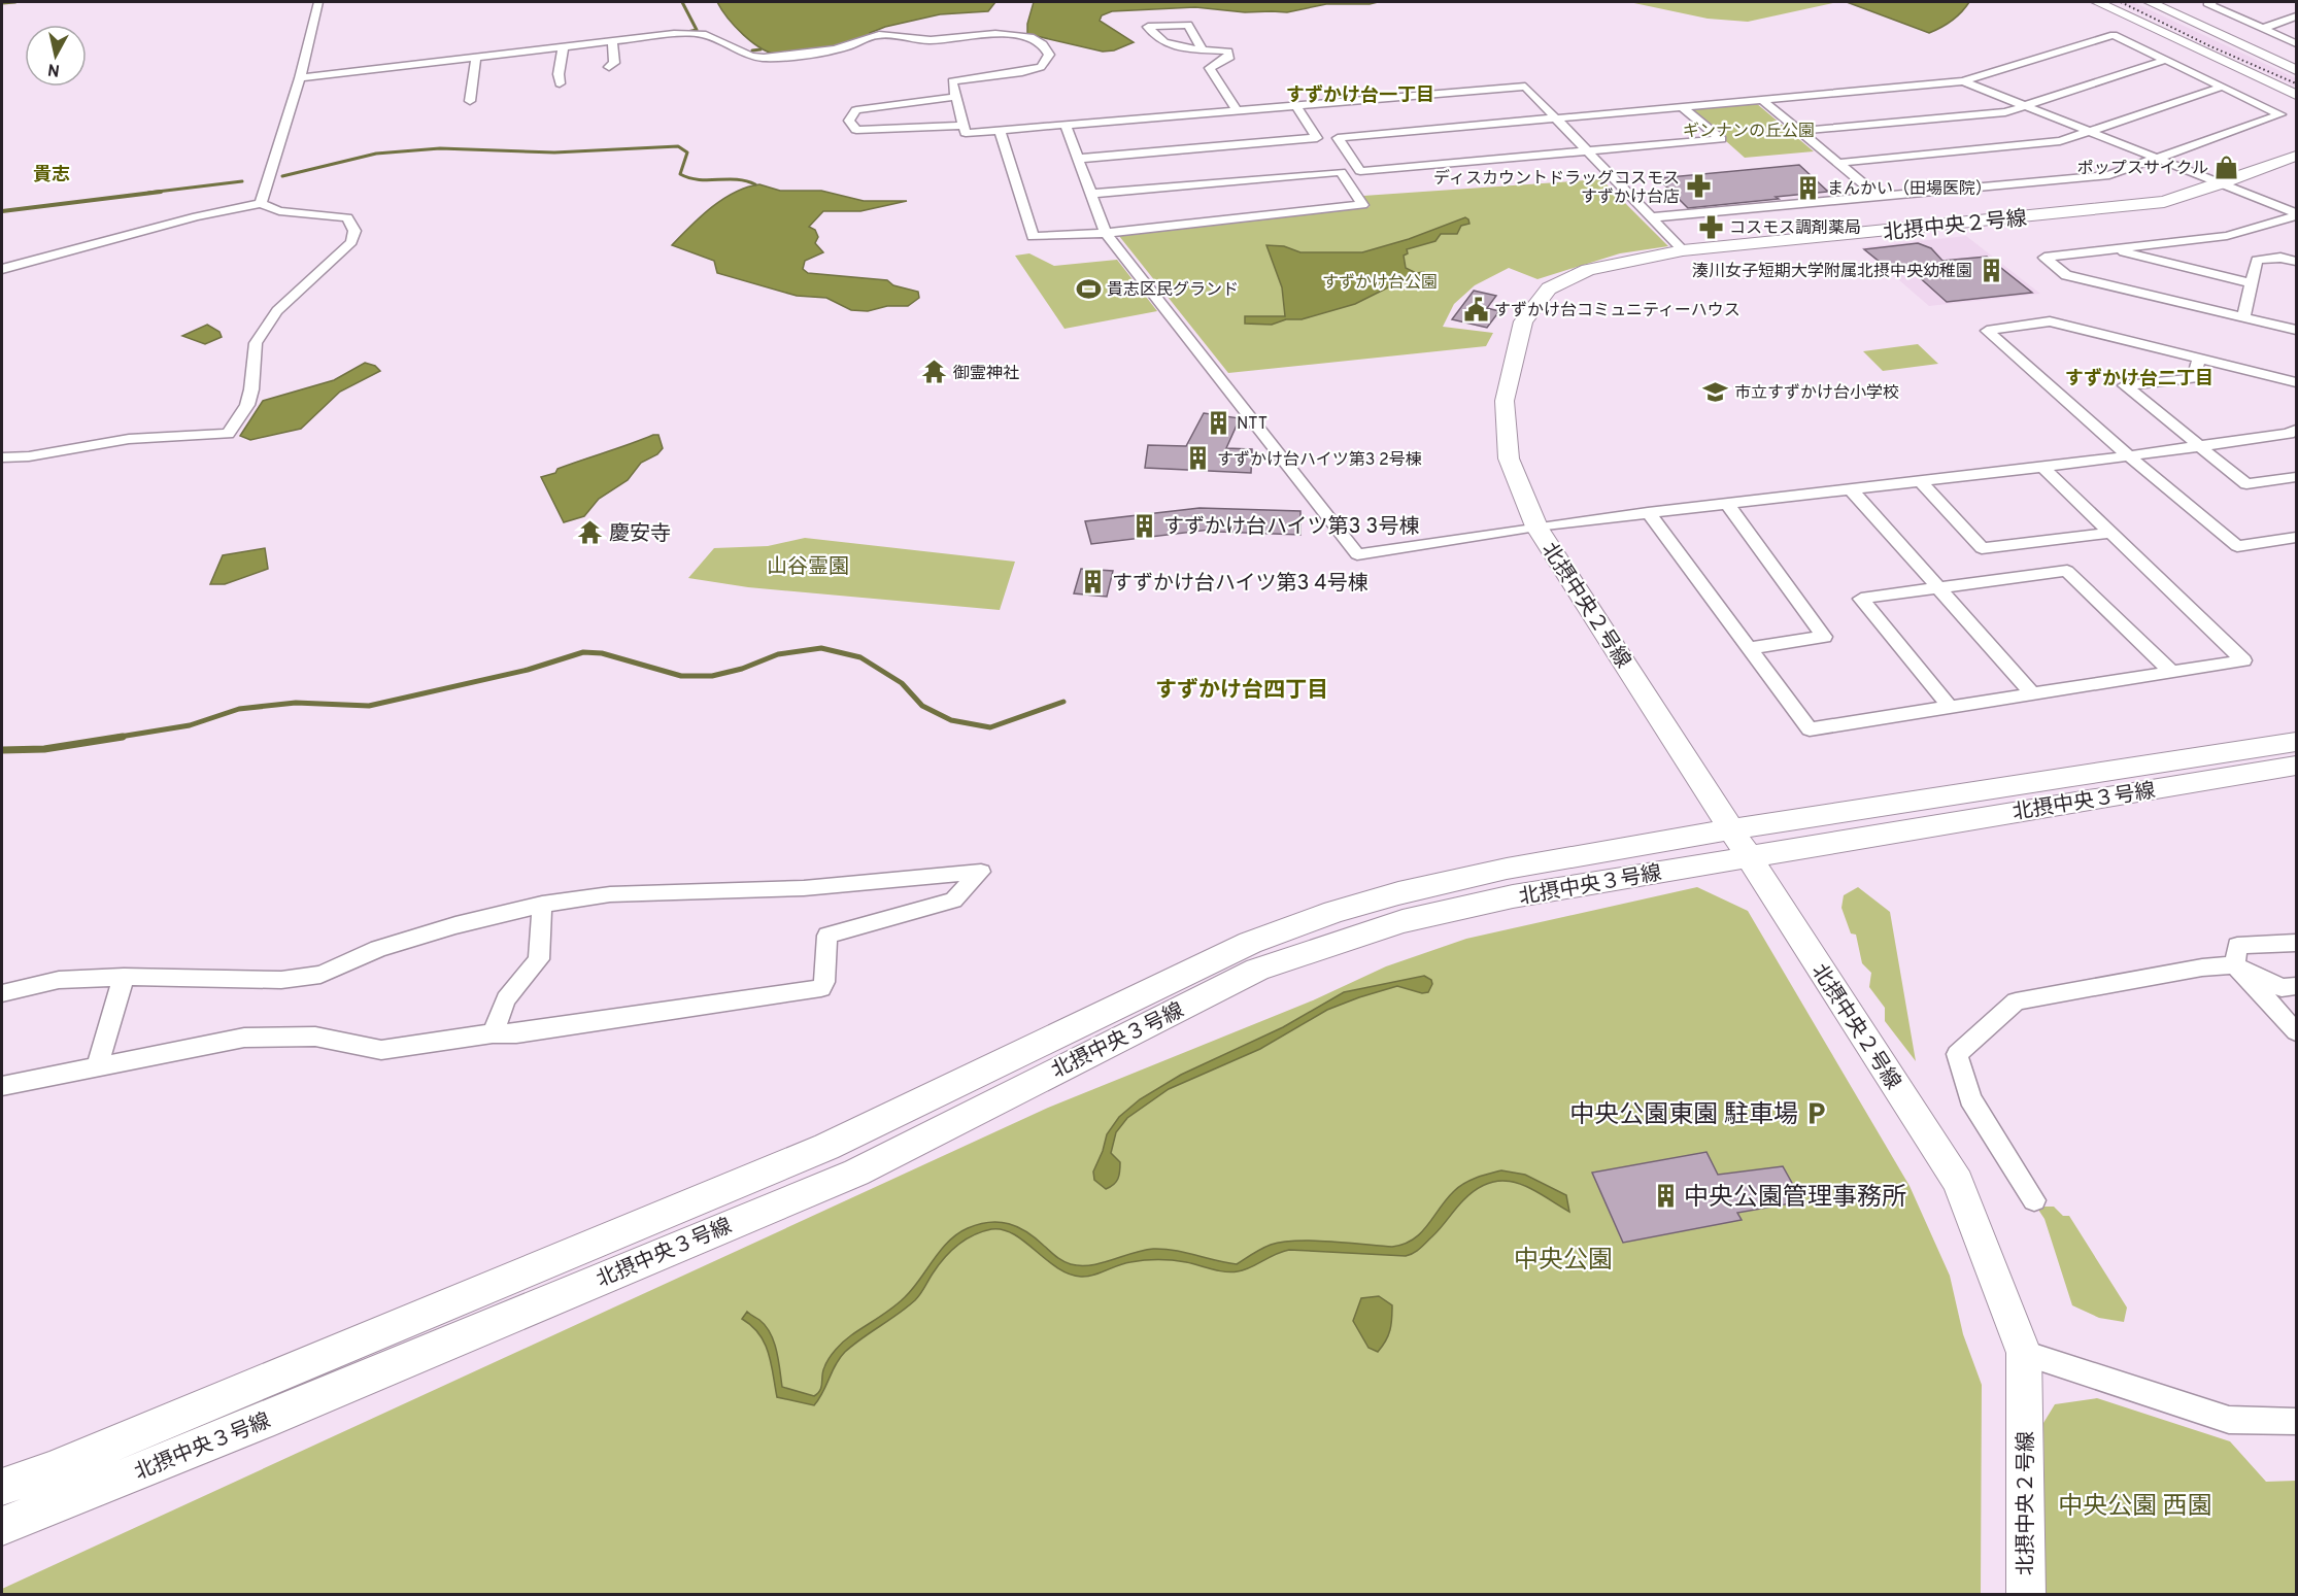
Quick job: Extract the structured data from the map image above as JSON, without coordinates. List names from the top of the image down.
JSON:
{
  "streets": {
    "street": ["北摂中央２号線", "北摂中央３号線"]
  },
  "crossings": [
    ["北摂中央２号線", "北摂中央３号線"]
  ],
  "districts": [
    "すずかけ台一丁目",
    "貴志",
    "すずかけ台二丁目",
    "すずかけ台四丁目"
  ],
  "parks": [
    "ギンナンの丘公園",
    "すずかけ台公園",
    "山谷霊園",
    "中央公園",
    "中央公園 西園"
  ],
  "places": {
    "shop": ["ポップスサイクル"],
    "pharmacy": ["ディスカウントドラッグコスモス すずかけ台店", "コスモス調剤薬局"],
    "building": [
      "まんかい（田場医院）",
      "湊川女子短期大学附属北摂中央幼稚園",
      "NTT",
      "すずかけ台ハイツ第3 2号棟",
      "すずかけ台ハイツ第3 3号棟",
      "すずかけ台ハイツ第3 4号棟",
      "中央公園管理事務所"
    ],
    "sports": ["貴志区民グランド"],
    "public building": ["すずかけ台コミュニティーハウス"],
    "temple": ["御霊神社", "慶安寺"],
    "school or university": ["市立すずかけ台小学校"],
    "parking": ["中央公園東園 駐車場"]
  },
  "north": "bottom"
}
